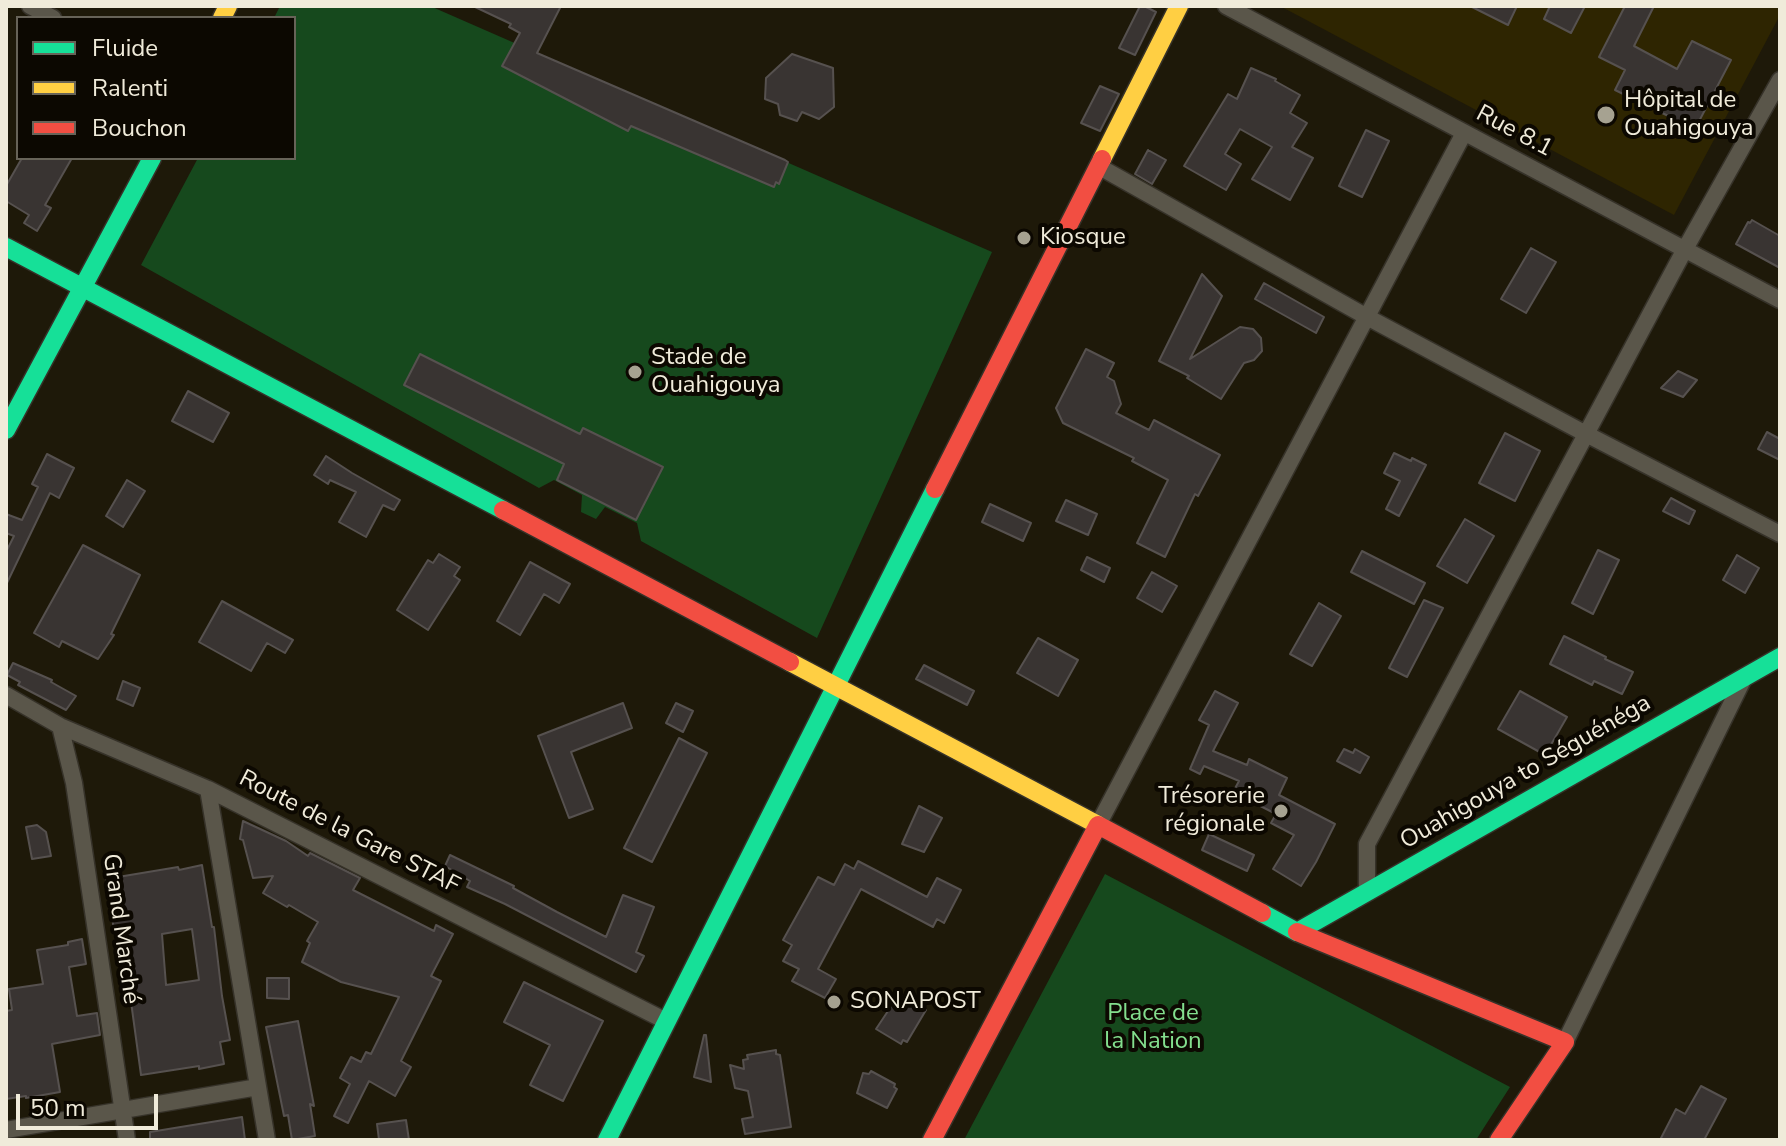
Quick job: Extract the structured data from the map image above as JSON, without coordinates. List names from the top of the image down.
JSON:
{
  "streets": {
    "main road": ["Ouahigouya to Séguénéga"],
    "street": ["Rue 8.1", "Route de la Gare STAF", "Grand Marché"]
  },
  "crossings": [
    ["Route de la Gare STAF", "Grand Marché"]
  ],
  "parks": ["Place de la Nation"],
  "places": [
    "Hôpital de Ouahigouya",
    "Kiosque",
    "Stade de Ouahigouya",
    "Trésorerie régionale",
    "SONAPOST"
  ],
  "legend": ["Fluide", "Ralenti", "Bouchon"],
  "scale_bar": "50 m"
}
